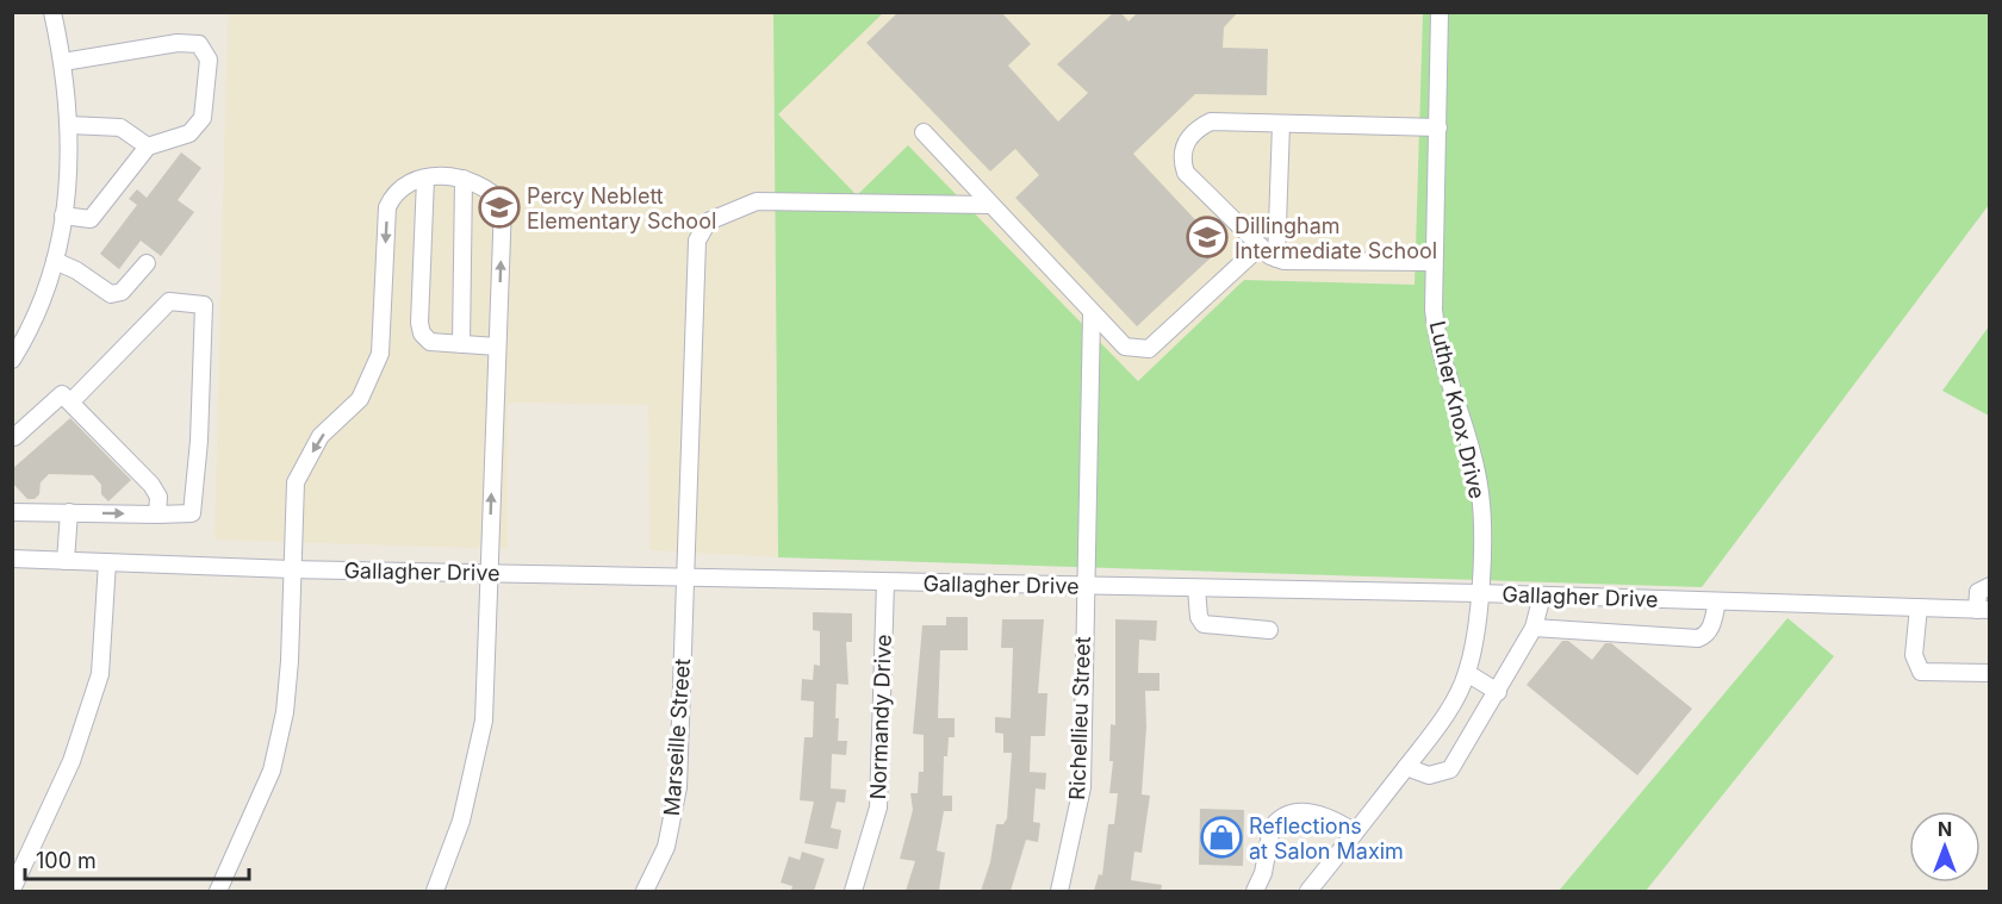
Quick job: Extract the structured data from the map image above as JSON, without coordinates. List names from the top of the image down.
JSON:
{
  "streets": {
    "street": [
      "Luther Knox Drive",
      "Gallagher Drive",
      "Normandy Drive",
      "Richellieu Street",
      "Marseille Street"
    ]
  },
  "crossings": [
    ["Luther Knox Drive", "Gallagher Drive"],
    ["Gallagher Drive", "Normandy Drive"],
    ["Gallagher Drive", "Richellieu Street"],
    ["Gallagher Drive", "Marseille Street"]
  ],
  "places": {
    "school or university": ["Percy Neblett Elementary School", "Dillingham Intermediate School"],
    "shop": ["Reflections at Salon Maxim"]
  },
  "scale_bar": "100 m",
  "north": "top"
}
